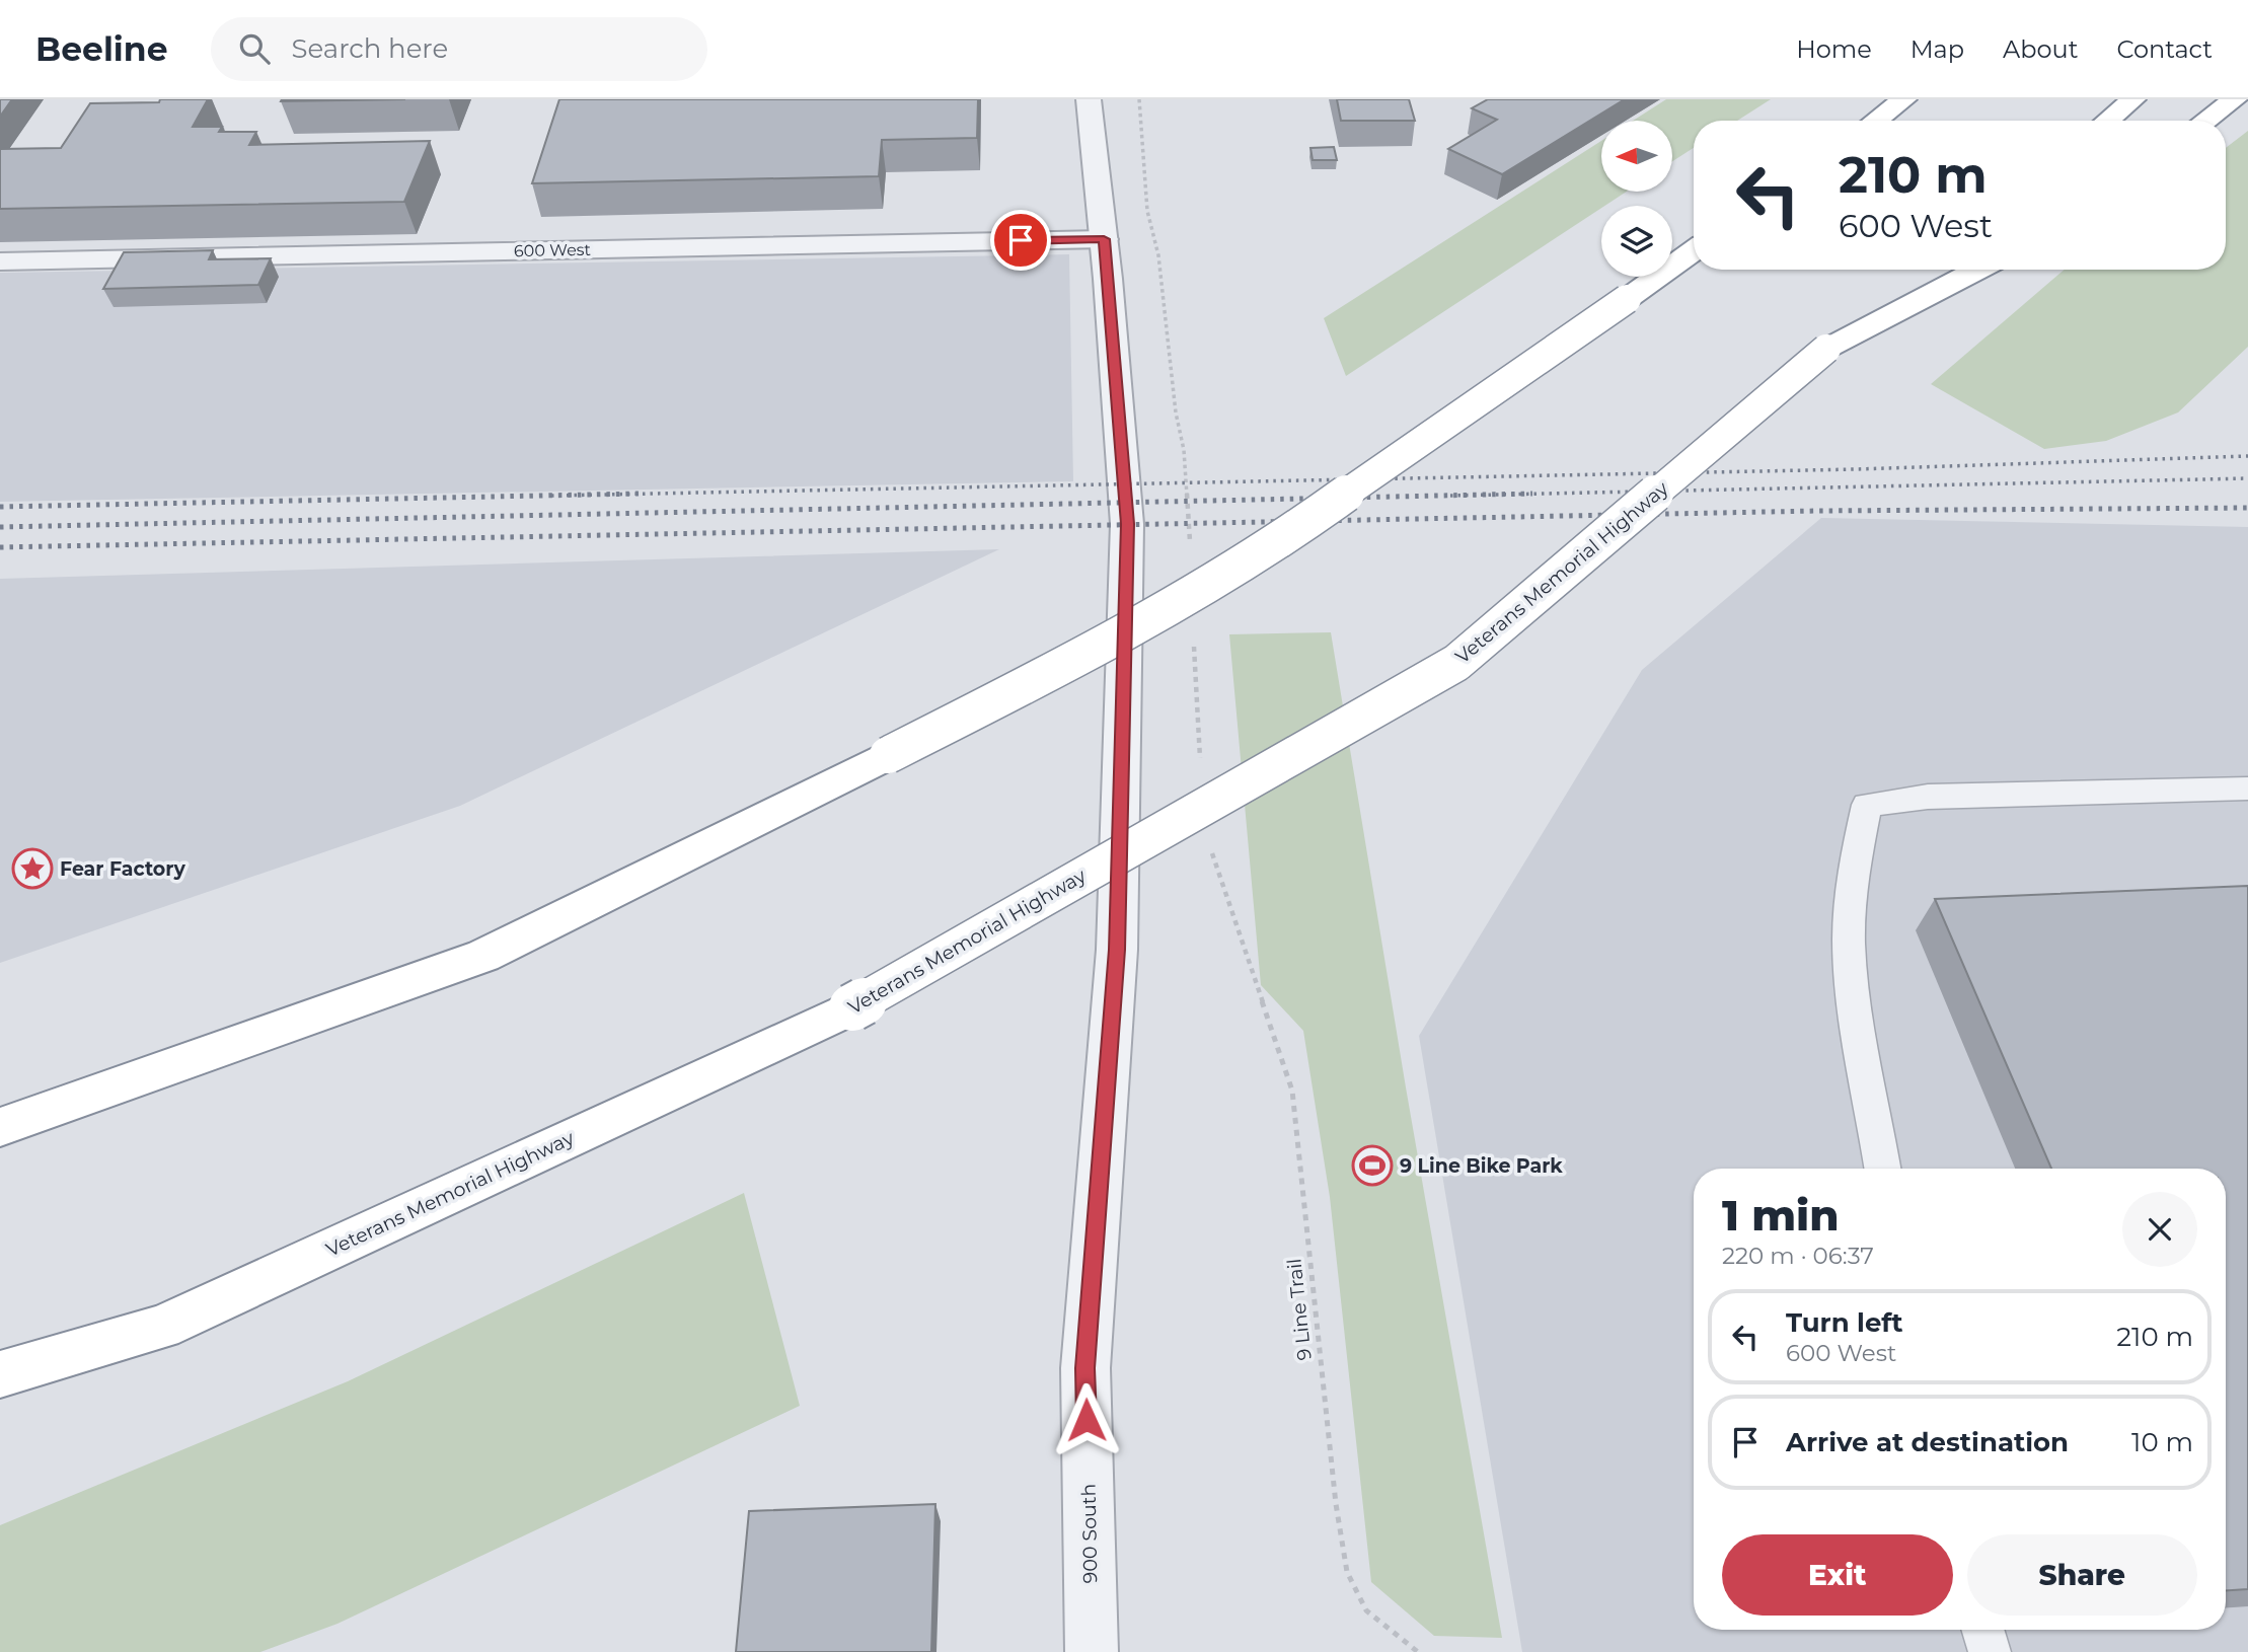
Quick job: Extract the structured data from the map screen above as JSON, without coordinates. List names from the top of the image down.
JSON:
{
  "streets": {
    "highway": ["Veterans Memorial Highway"],
    "street": ["600 West", "900 South"],
    "path": ["9 Line Trail"]
  },
  "crossings": [
    ["600 West", "900 South"]
  ],
  "places": {
    "place": ["Fear Factory"],
    "sports": ["9 Line Bike Park"]
  },
  "north": "left",
  "page": {
    "header": "Beeline",
    "search": "Search here",
    "nav": [
      "Home",
      "Map",
      "About",
      "Contact"
    ],
    "turn": ["210 m", "600 West"],
    "heading": ["1 min", "220 m · 06:37"],
    "list": [
      {
        "name": "Turn left",
        "note": "600 West",
        "value": "210 m"
      },
      {
        "name": "Arrive at destination",
        "value": "10 m"
      }
    ],
    "buttons": ["Exit", "Share"]
  }
}
